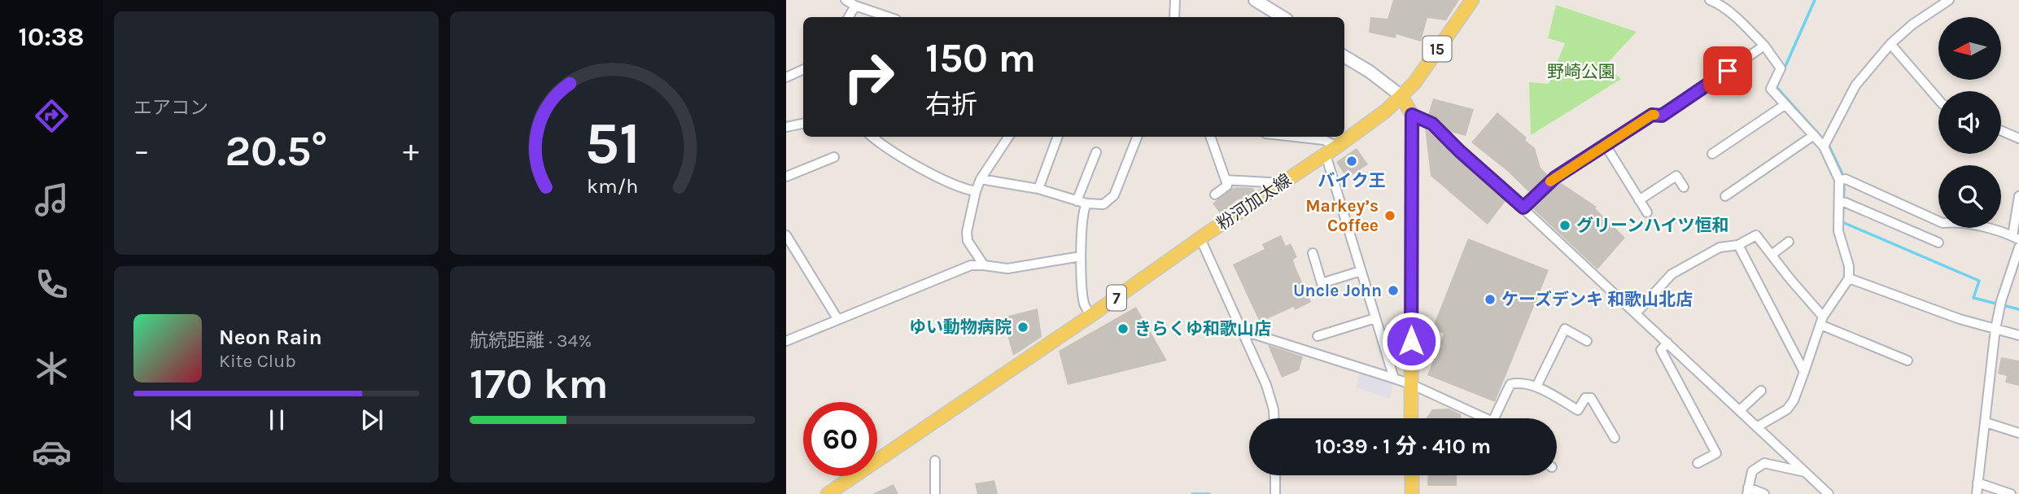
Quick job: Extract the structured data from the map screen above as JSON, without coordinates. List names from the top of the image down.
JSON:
{
  "streets": {
    "main road": ["15", "粉河加太線", "7"]
  },
  "crossings": [
    ["15", "粉河加太線"]
  ],
  "parks": ["野崎公園"],
  "places": [
    "バイク王",
    "Markey’s Coffee",
    "グリーンハイツ恒和",
    "Uncle John",
    "ケーズデンキ 和歌山北店",
    "ゆい動物病院",
    "きらくゆ和歌山店"
  ],
  "north": "left",
  "page": {
    "tabs": "10:38",
    "tile": [
      "エアコン",
      ["航続距離 · 34%", "170 km"]
    ],
    "turn": ["150 m", "右折"],
    "heat": ["−", "20.5°", "+"],
    "song": ["Neon Rain", "Kite Club"],
    "limit": "60",
    "trip": "10:39 · 1 分 · 410 m",
    "gauge": ["51", "km/h"]
  }
}
